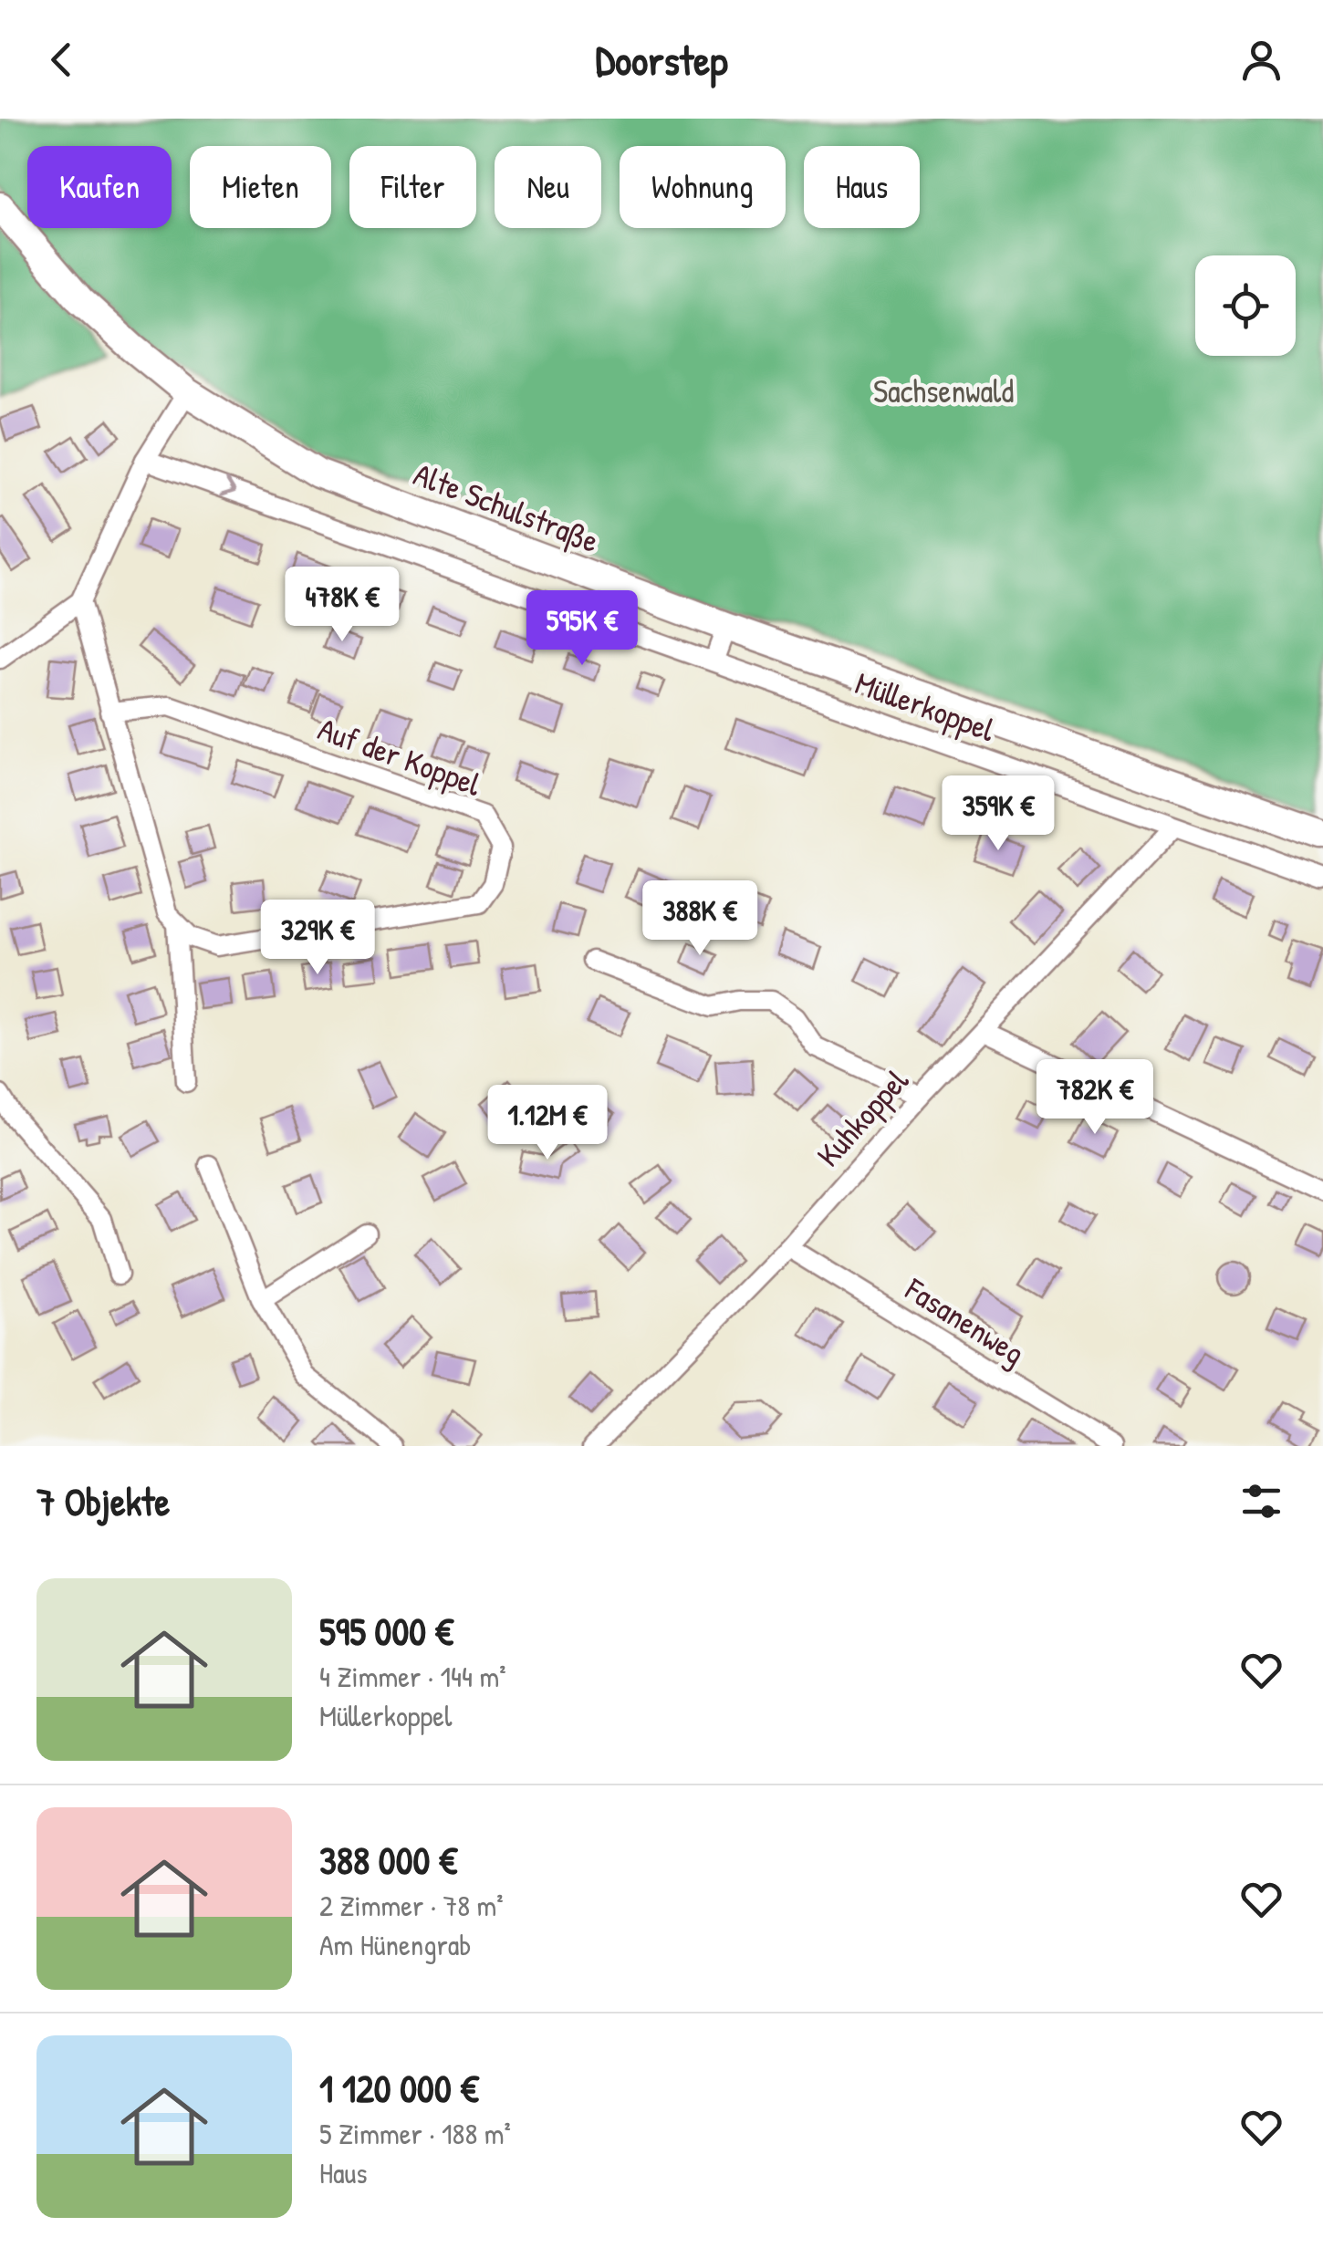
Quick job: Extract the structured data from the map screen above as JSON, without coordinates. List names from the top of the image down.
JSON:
{
  "streets": {
    "main road": ["Alte Schulstraße"],
    "street": [
      "Müllerkoppel",
      "Auf der Koppel",
      "Kuhkoppel",
      "Fasanenweg"
    ]
  },
  "crossings": [
    ["Müllerkoppel", "Kuhkoppel"],
    ["Kuhkoppel", "Fasanenweg"]
  ],
  "one_way": ["Müllerkoppel"],
  "parks": ["Sachsenwald"],
  "page": {
    "header": "Doorstep",
    "chip": [
      "Kaufen",
      "Mieten",
      "Filter",
      "Neu",
      "Wohnung",
      "Haus"
    ],
    "price": [
      "478K €",
      "595K €",
      "359K €",
      "388K €",
      "329K €",
      "782K €",
      "1.12M €"
    ],
    "heading": "7 Objekte",
    "list": [
      {
        "name": "595 000 €",
        "note": "4 Zimmer · 144 m² · Müllerkoppel"
      },
      {
        "name": "388 000 €",
        "note": "2 Zimmer · 78 m² · Am Hünengrab"
      },
      {
        "name": "1 120 000 €",
        "note": "5 Zimmer · 188 m² · Haus"
      }
    ]
  }
}
